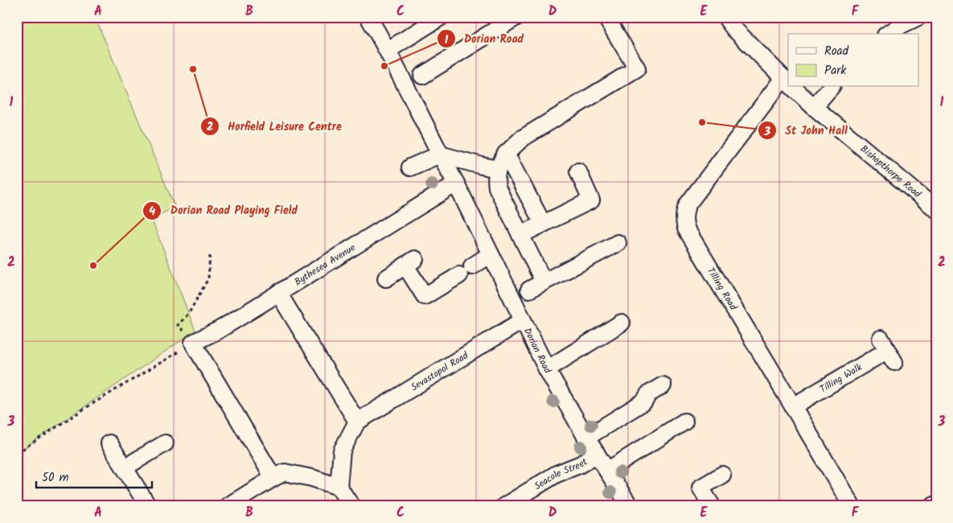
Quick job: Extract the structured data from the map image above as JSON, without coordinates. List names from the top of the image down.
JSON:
{
  "streets": {
    "street": [
      "Bishopthorpe Road",
      "Bythesea Avenue",
      "Tilling Road",
      "Dorian Road",
      "Sevastopol Road",
      "Tilling Walk",
      "Seacole Street"
    ]
  },
  "crossings": [
    ["Bishopthorpe Road", "Tilling Road"],
    ["Bythesea Avenue", "Dorian Road"],
    ["Tilling Road", "Tilling Walk"],
    ["Dorian Road", "Sevastopol Road"],
    ["Dorian Road", "Seacole Street"]
  ],
  "places": [
    "Dorian Road",
    "Horfield Leisure Centre",
    "St John Hall",
    "Dorian Road Playing Field"
  ],
  "legend": ["Road", "Park"],
  "scale_bar": "50 m",
  "grid": {
    "columns": [
      "A",
      "B",
      "C",
      "D",
      "E",
      "F"
    ],
    "rows": ["1", "2", "3"]
  }
}
